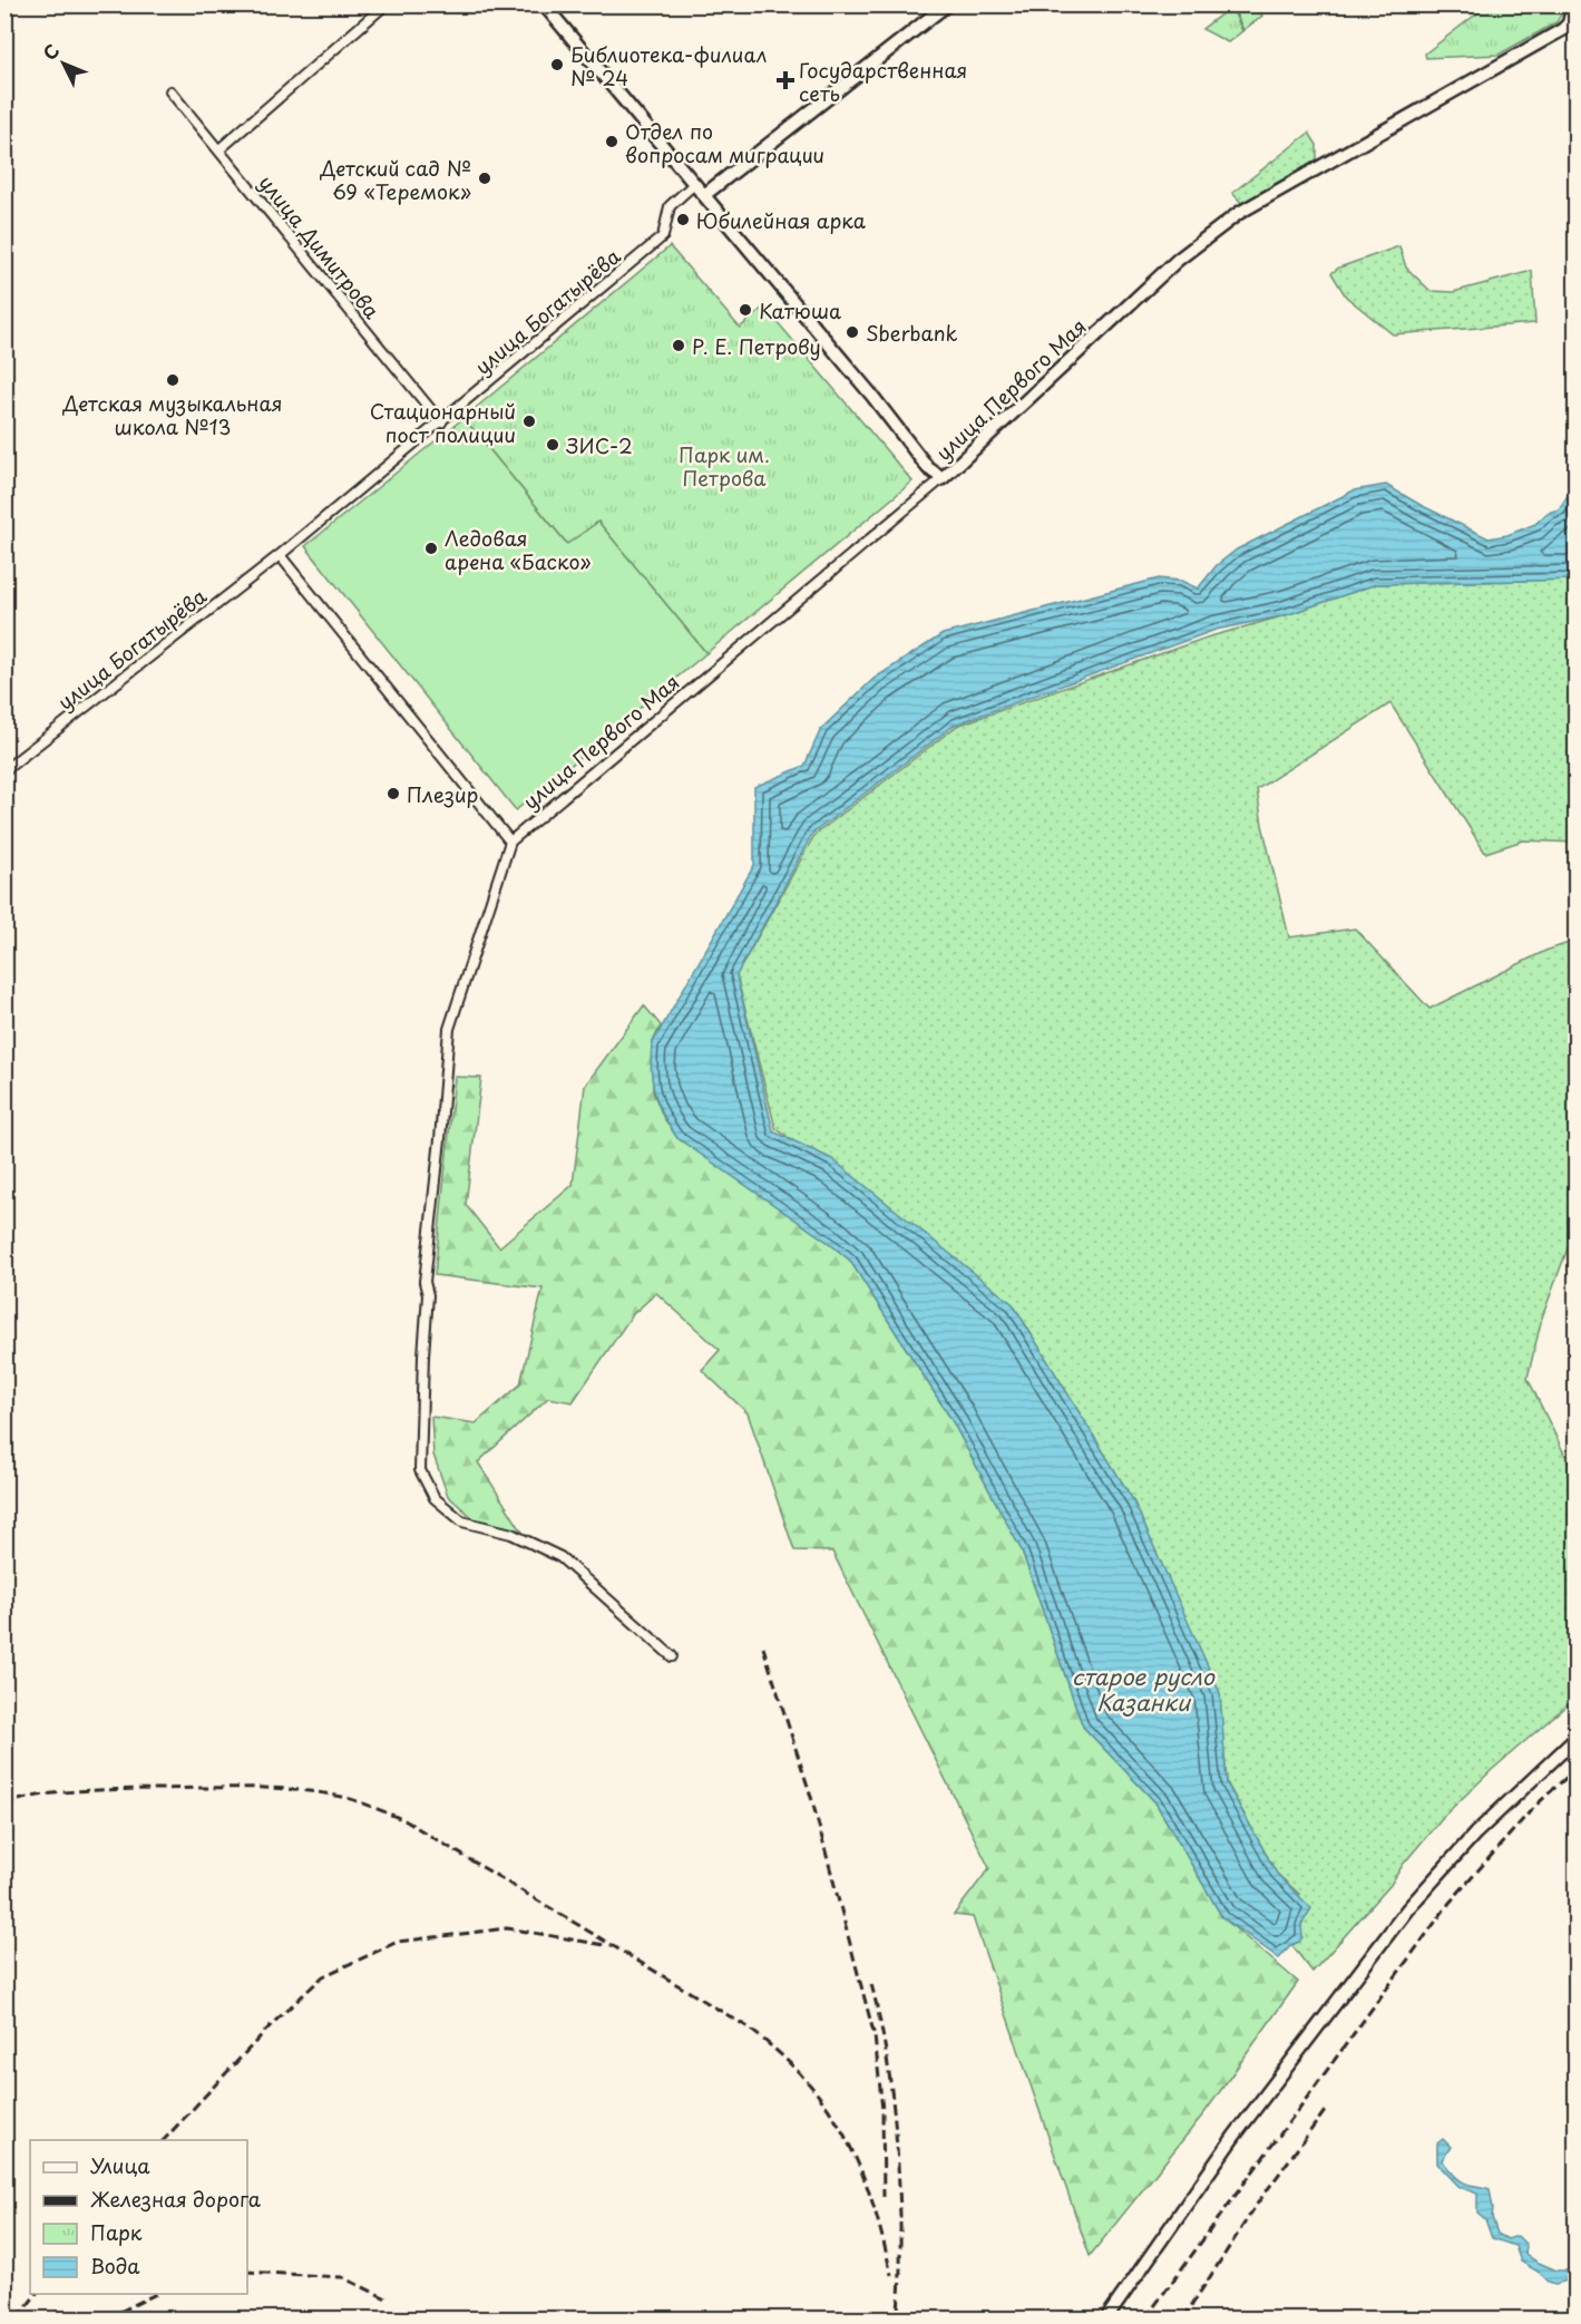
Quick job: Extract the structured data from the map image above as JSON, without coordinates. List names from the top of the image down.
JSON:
{
  "streets": {
    "street": ["улица Димитрова", "улица Богатырёва", "улица Первого Мая"]
  },
  "crossings": [
    ["улица Димитрова", "улица Богатырёва"]
  ],
  "water": ["старое русло Казанки"],
  "parks": ["Парк им. Петрова"],
  "places": {
    "other": [
      "Библиотека-филиал № 24",
      "Отдел по вопросам миграции",
      "Детский сад № 69 «Теремок»",
      "Юбилейная арка",
      "Катюша",
      "Sberbank",
      "Р. Е. Петрову",
      "Детская музыкальная школа №13",
      "Стационарный пост полиции",
      "ЗИС-2",
      "Ледовая арена «Баско»",
      "Плезир"
    ],
    "health": ["Государственная сеть"]
  },
  "legend": [
    "Улица",
    "Железная дорога",
    "Парк",
    "Вода"
  ],
  "north": "top left"
}
